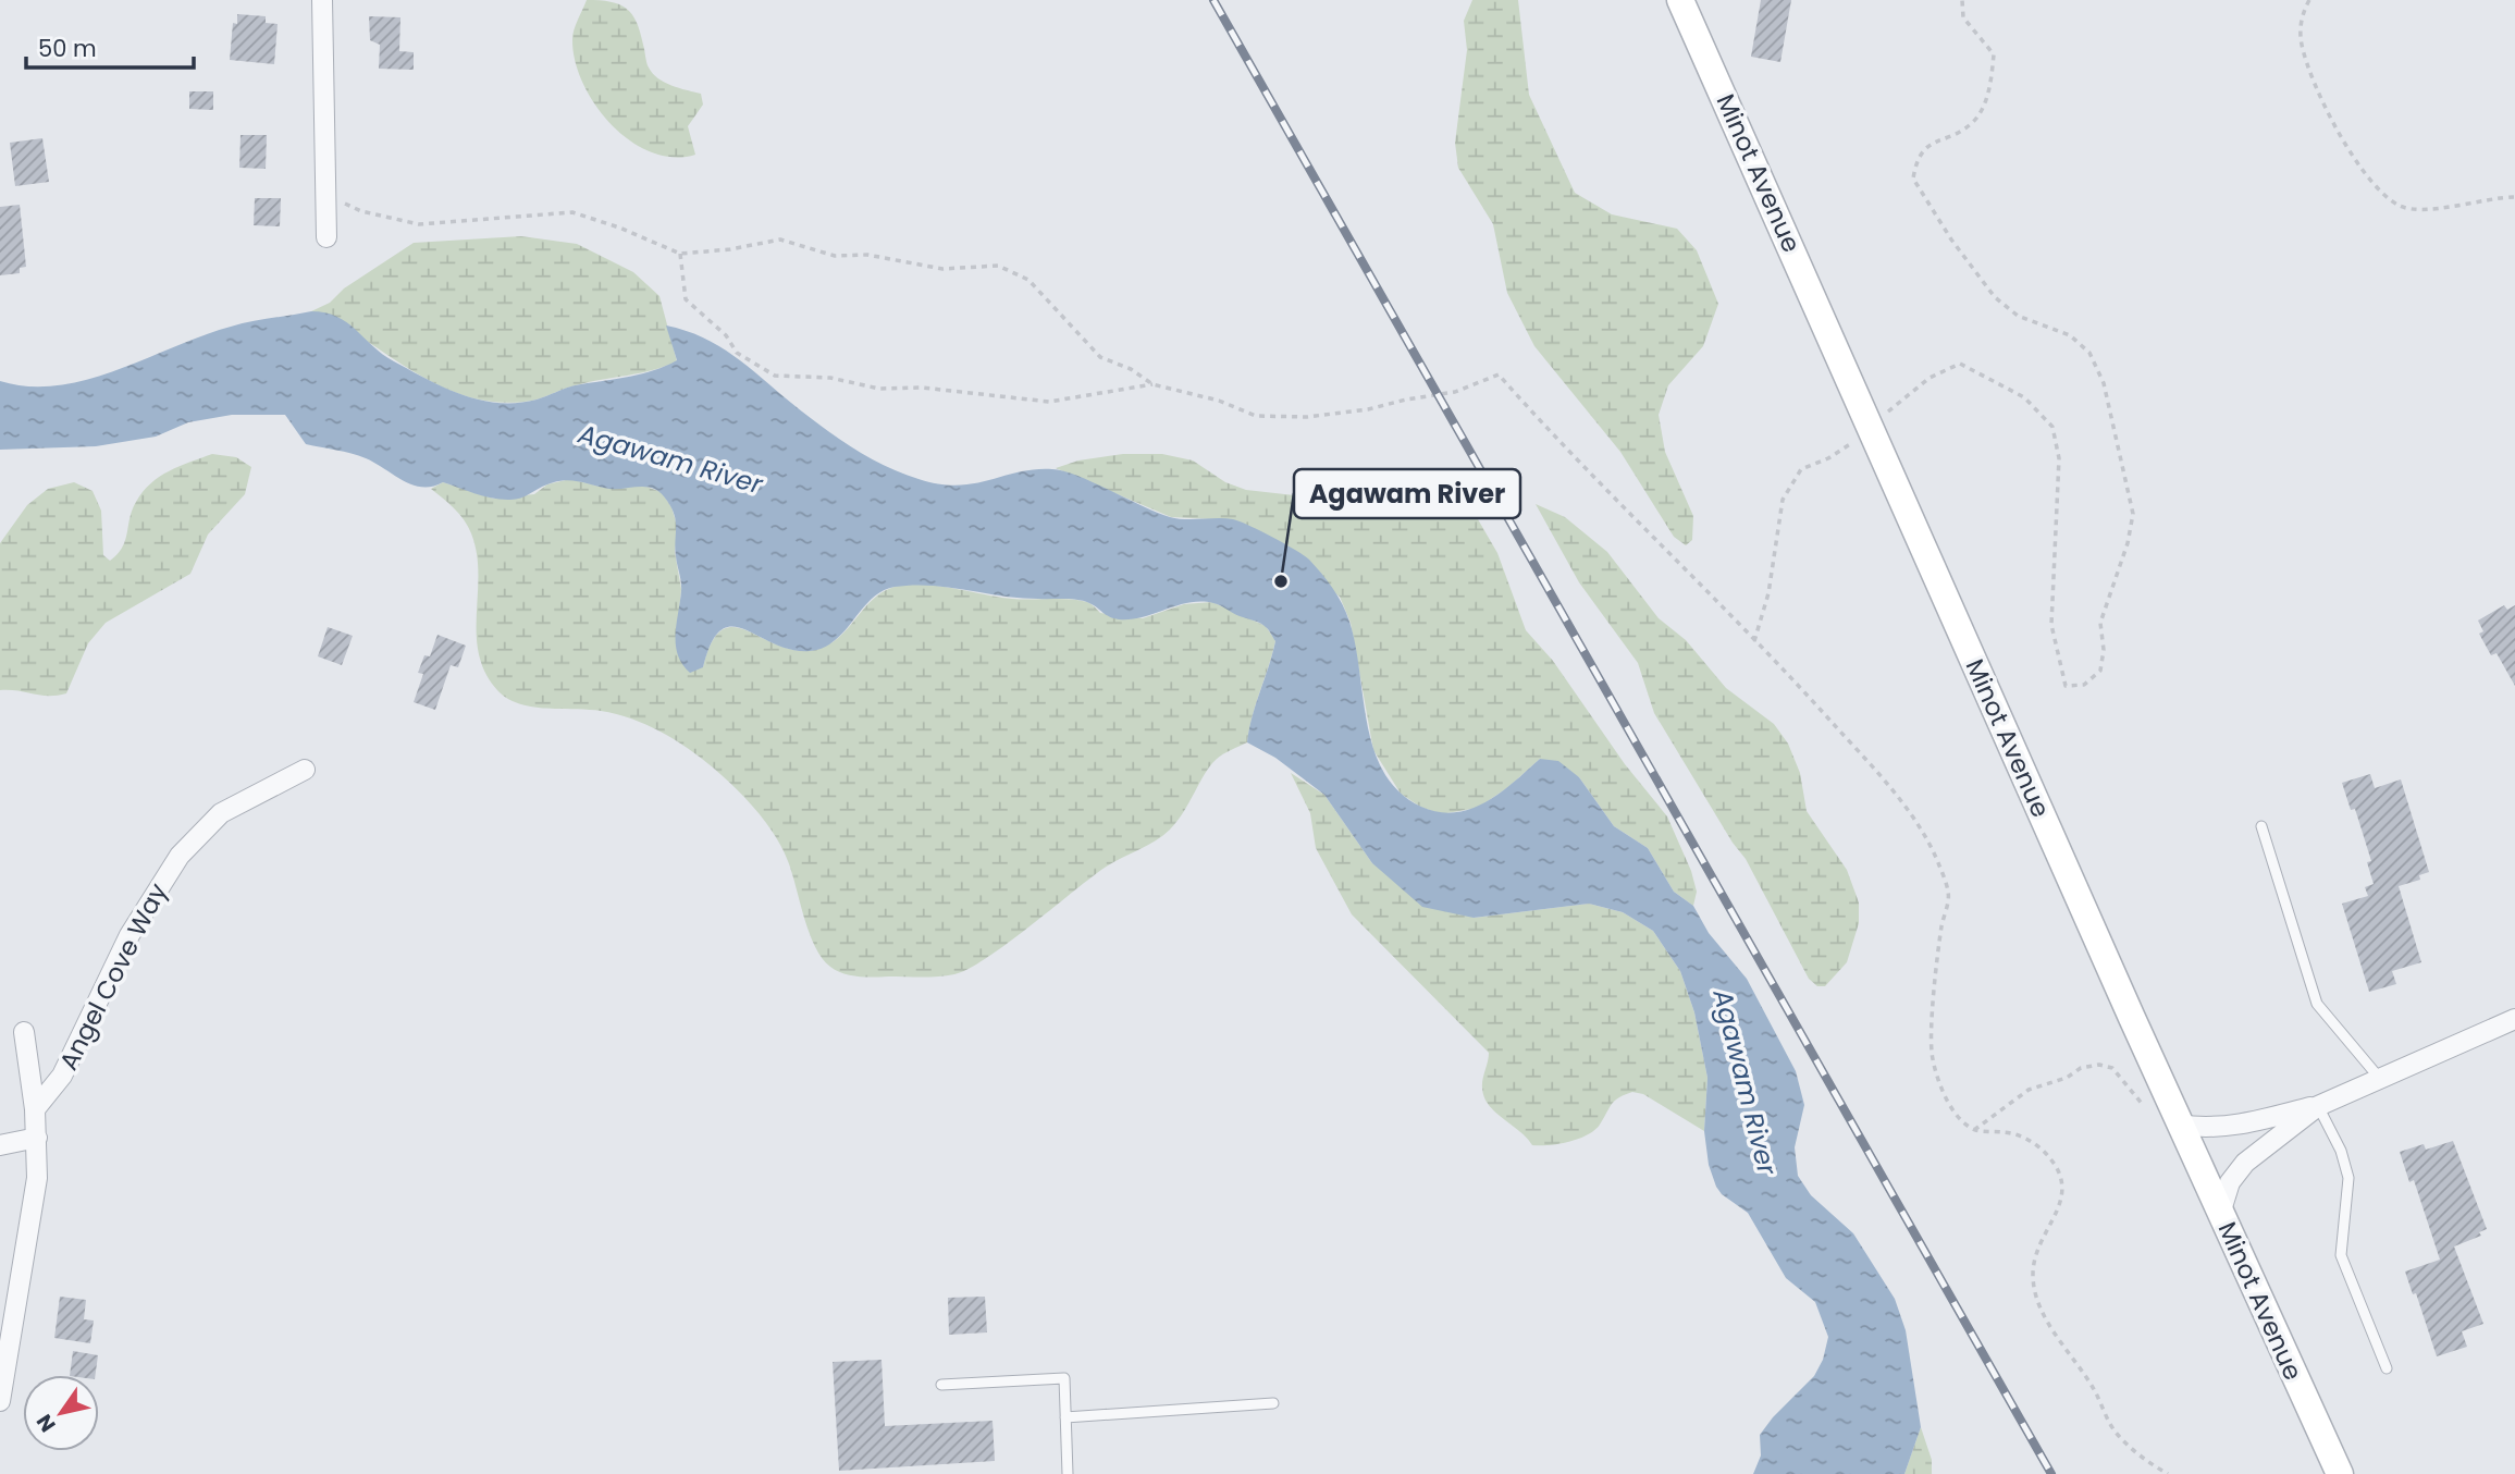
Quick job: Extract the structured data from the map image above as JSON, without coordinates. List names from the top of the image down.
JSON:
{
  "streets": {
    "main road": ["Minot Avenue"],
    "street": ["Angel Cove Way"]
  },
  "water": ["Agawam River"],
  "places": ["Agawam River"],
  "scale_bar": "50 m",
  "north": "bottom left"
}
